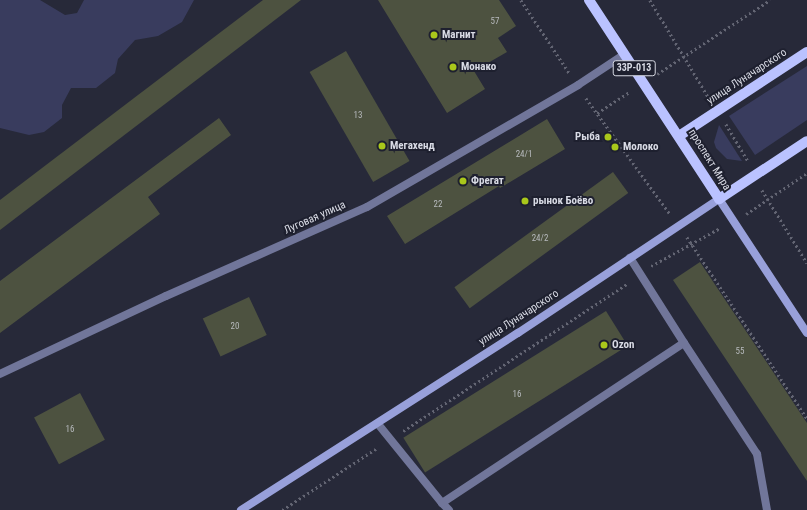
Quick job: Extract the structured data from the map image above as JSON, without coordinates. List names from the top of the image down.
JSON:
{
  "streets": {
    "main road": ["33Р-013", "улица Луначарского", "проспект Мира"],
    "street": ["Луговая улица"]
  },
  "crossings": [
    ["улица Луначарского", "проспект Мира"],
    ["проспект Мира", "Луговая улица"]
  ],
  "places": [
    "Магнит",
    "Монако",
    "Рыба",
    "Мегахенд",
    "Молоко",
    "Фрегат",
    "рынок Боёво",
    "Ozon"
  ],
  "house_numbers": [
    "57",
    "13",
    "24/1",
    "22",
    "24/2",
    "20",
    "55",
    "16",
    "16"
  ]
}
